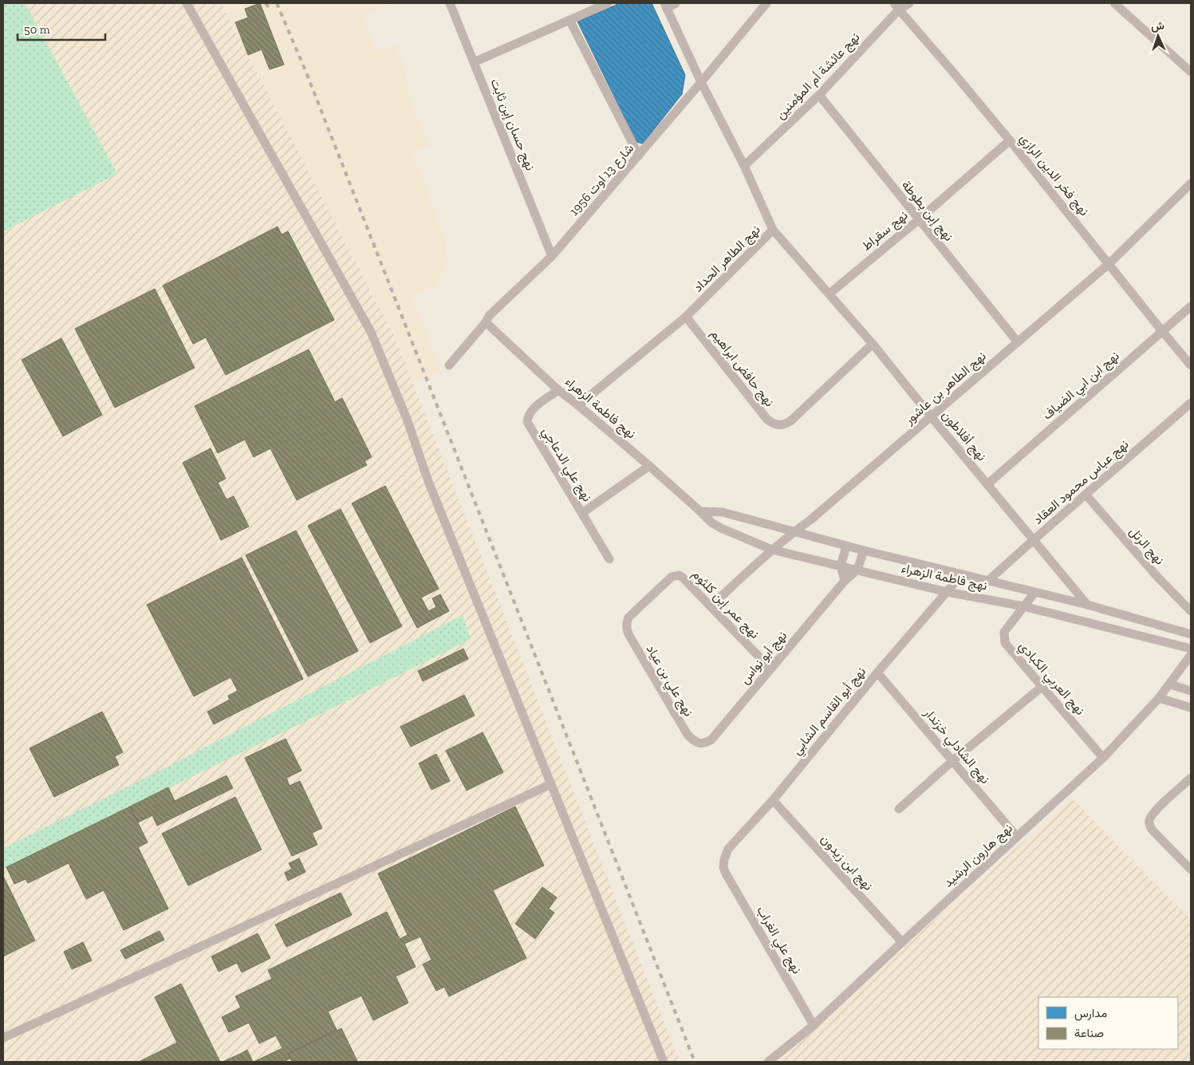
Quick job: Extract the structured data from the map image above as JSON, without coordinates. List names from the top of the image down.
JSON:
{
  "streets": {
    "street": [
      "نهج عائشة أم المؤمنين",
      "نهج حسان إبن ثابت",
      "نهج فخر الدين الرازي",
      "شارع 13 اوت 1956",
      "نهج إبن بطوطة",
      "نهج سقراط",
      "نهج الطاهر الحداد",
      "نهج حافض ابراهيم",
      "نهج ابن ابي الضياف",
      "نهج الطاهر بن عاشور",
      "نهج فاطمة الزهراء",
      "نهج أفلاطون",
      "نهج علي الدعاجي",
      "نهج عباس محمود العقاد",
      "نهج الرتل",
      "نهج عمر إبن كلثوم",
      "نهج أبو نواس",
      "نهج العربي الكبادي",
      "نهج علي بن عياد",
      "نهج أبو القاسم الشابي",
      "نهج الشادلي خزندار",
      "نهج هارون الرشيد",
      "نهج ابن زيدون",
      "نهج علي الغراب"
    ]
  },
  "crossings": [
    ["نهج عائشة أم المؤمنين", "نهج فخر الدين الرازي"],
    ["نهج عائشة أم المؤمنين", "نهج إبن بطوطة"],
    ["نهج عائشة أم المؤمنين", "نهج الطاهر الحداد"],
    ["نهج حسان إبن ثابت", "شارع 13 اوت 1956"],
    ["نهج فخر الدين الرازي", "نهج سقراط"],
    ["نهج فخر الدين الرازي", "نهج ابن ابي الضياف"],
    ["نهج فخر الدين الرازي", "نهج الطاهر بن عاشور"],
    ["شارع 13 اوت 1956", "نهج الطاهر الحداد"],
    ["شارع 13 اوت 1956", "نهج فاطمة الزهراء"],
    ["نهج إبن بطوطة", "نهج سقراط"],
    ["نهج إبن بطوطة", "نهج الطاهر بن عاشور"],
    ["نهج سقراط", "نهج أفلاطون"],
    ["نهج الطاهر الحداد", "نهج حافض ابراهيم"],
    ["نهج الطاهر الحداد", "نهج فاطمة الزهراء"],
    ["نهج الطاهر الحداد", "نهج أفلاطون"],
    ["نهج حافض ابراهيم", "نهج أفلاطون"],
    ["نهج ابن ابي الضياف", "نهج أفلاطون"],
    ["نهج الطاهر بن عاشور", "نهج فاطمة الزهراء"],
    ["نهج الطاهر بن عاشور", "نهج أفلاطون"],
    ["نهج الطاهر بن عاشور", "نهج عمر إبن كلثوم"],
    ["نهج فاطمة الزهراء", "نهج أفلاطون"],
    ["نهج فاطمة الزهراء", "نهج علي الدعاجي"],
    ["نهج فاطمة الزهراء", "نهج عباس محمود العقاد"],
    ["نهج فاطمة الزهراء", "نهج أبو نواس"],
    ["نهج فاطمة الزهراء", "نهج العربي الكبادي"],
    ["نهج فاطمة الزهراء", "نهج أبو القاسم الشابي"],
    ["نهج أفلاطون", "نهج عباس محمود العقاد"],
    ["نهج عباس محمود العقاد", "نهج الرتل"],
    ["نهج عمر إبن كلثوم", "نهج أبو نواس"],
    ["نهج عمر إبن كلثوم", "نهج علي بن عياد"],
    ["نهج أبو نواس", "نهج علي بن عياد"],
    ["نهج العربي الكبادي", "نهج هارون الرشيد"],
    ["نهج أبو القاسم الشابي", "نهج الشادلي خزندار"],
    ["نهج أبو القاسم الشابي", "نهج ابن زيدون"],
    ["نهج أبو القاسم الشابي", "نهج علي الغراب"],
    ["نهج الشادلي خزندار", "نهج هارون الرشيد"],
    ["نهج هارون الرشيد", "نهج ابن زيدون"],
    ["نهج هارون الرشيد", "نهج علي الغراب"]
  ],
  "legend": ["مدارس", "صناعة"],
  "scale_bar": "50 m",
  "north": "top"
}
